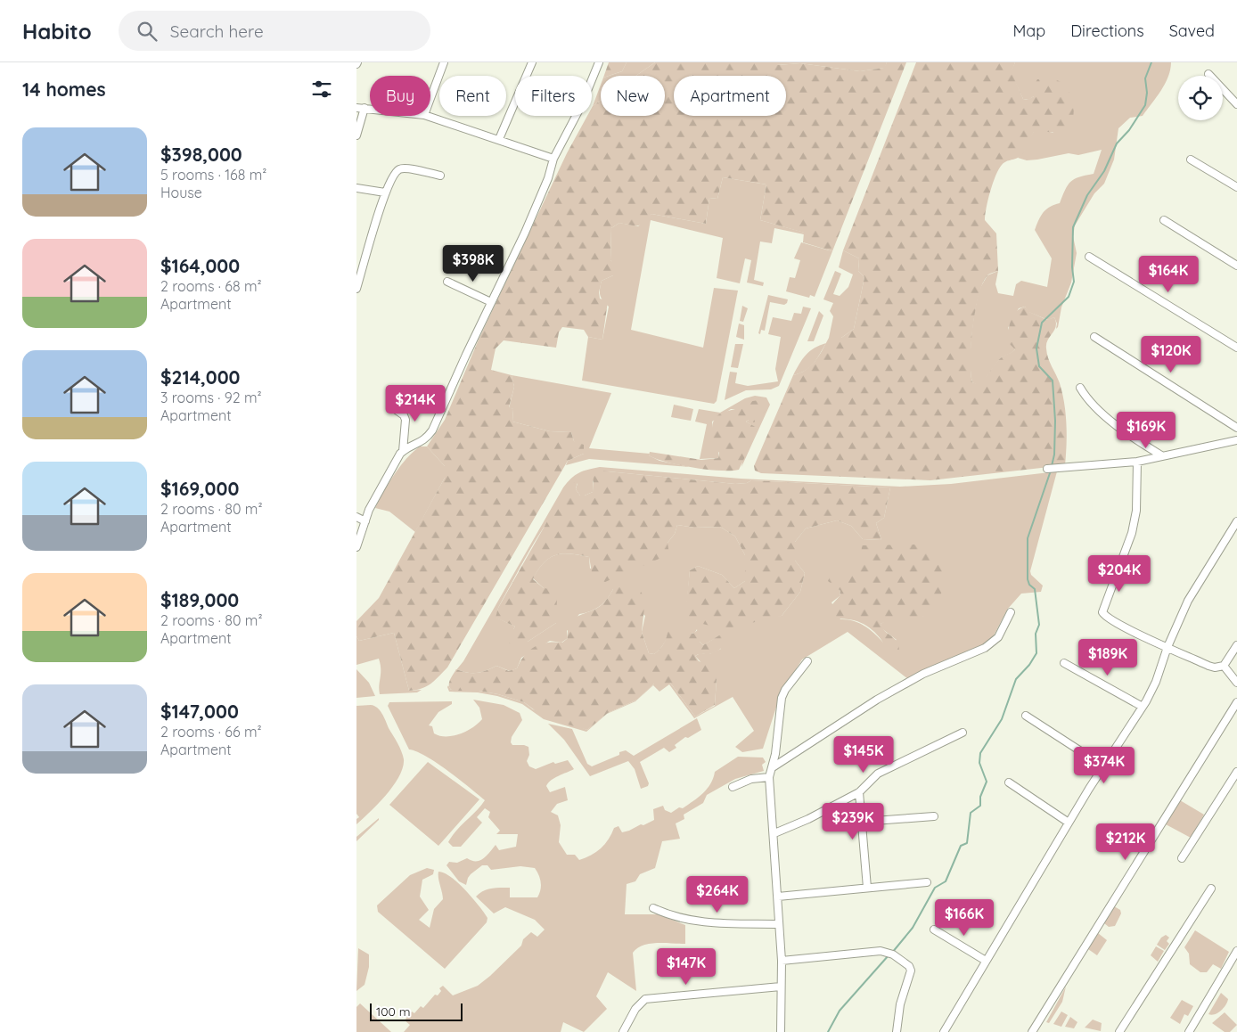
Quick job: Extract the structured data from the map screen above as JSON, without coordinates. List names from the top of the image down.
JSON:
{
  "scale_bar": "100 m",
  "page": {
    "header": "Habito",
    "search": "Search here",
    "nav": ["Map", "Directions", "Saved"],
    "heading": "14 homes",
    "chip": [
      "Buy",
      "Rent",
      "Filters",
      "New",
      "Apartment"
    ],
    "list": [
      {
        "name": "$398,000",
        "note": "5 rooms · 168 m² · House"
      },
      {
        "name": "$164,000",
        "note": "2 rooms · 68 m² · Apartment"
      },
      {
        "name": "$214,000",
        "note": "3 rooms · 92 m² · Apartment"
      },
      {
        "name": "$169,000",
        "note": "2 rooms · 80 m² · Apartment"
      },
      {
        "name": "$189,000",
        "note": "2 rooms · 80 m² · Apartment"
      },
      {
        "name": "$147,000",
        "note": "2 rooms · 66 m² · Apartment"
      }
    ],
    "price": [
      "$398K",
      "$164K",
      "$120K",
      "$214K",
      "$169K",
      "$204K",
      "$189K",
      "$145K",
      "$374K",
      "$239K",
      "$212K",
      "$264K",
      "$166K",
      "$147K"
    ],
    "scale": "100 m"
  }
}
